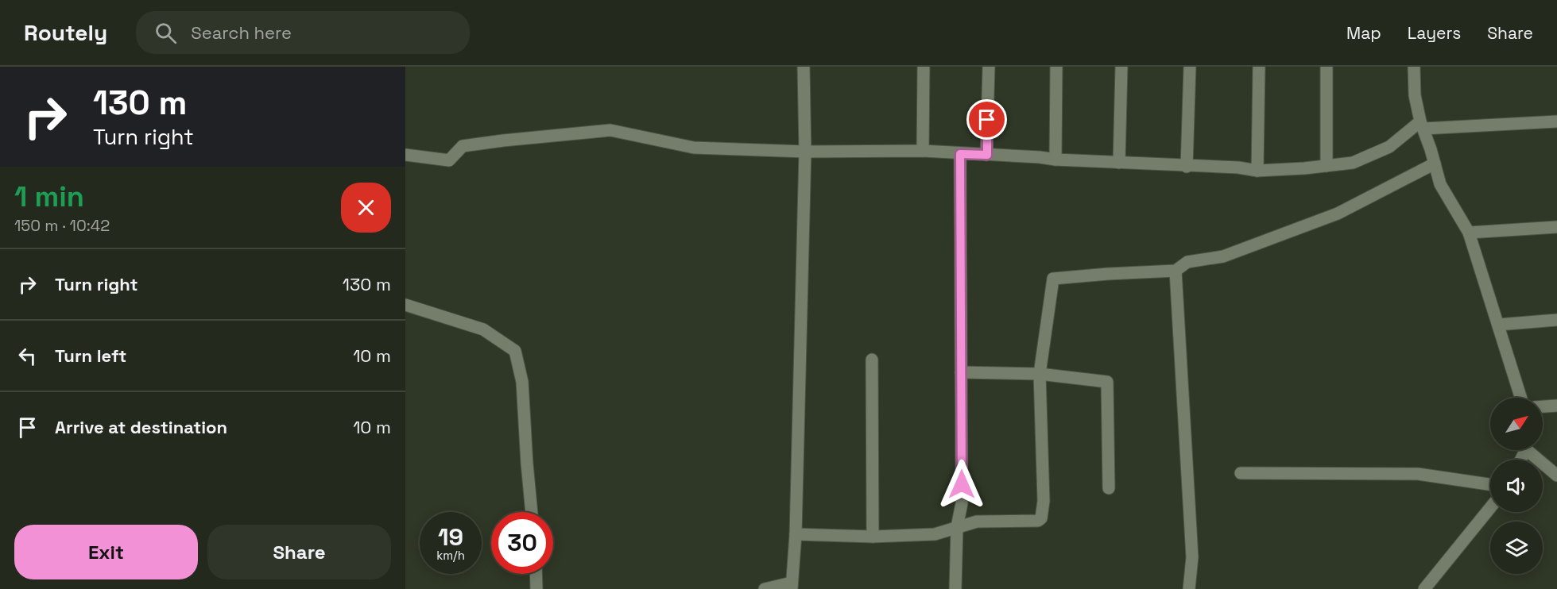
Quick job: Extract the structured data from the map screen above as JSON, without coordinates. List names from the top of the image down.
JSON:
{
  "north": "top right",
  "page": {
    "header": "Routely",
    "search": "Search here",
    "nav": ["Map", "Layers", "Share"],
    "turn": ["130 m", "Turn right"],
    "heading": ["1 min", "150 m · 10:42"],
    "list": [
      {
        "name": "Turn right",
        "value": "130 m"
      },
      {
        "name": "Turn left",
        "value": "10 m"
      },
      {
        "name": "Arrive at destination",
        "value": "10 m"
      }
    ],
    "speed": "19 km/h",
    "limit": "30",
    "buttons": ["Exit", "Share"]
  }
}
